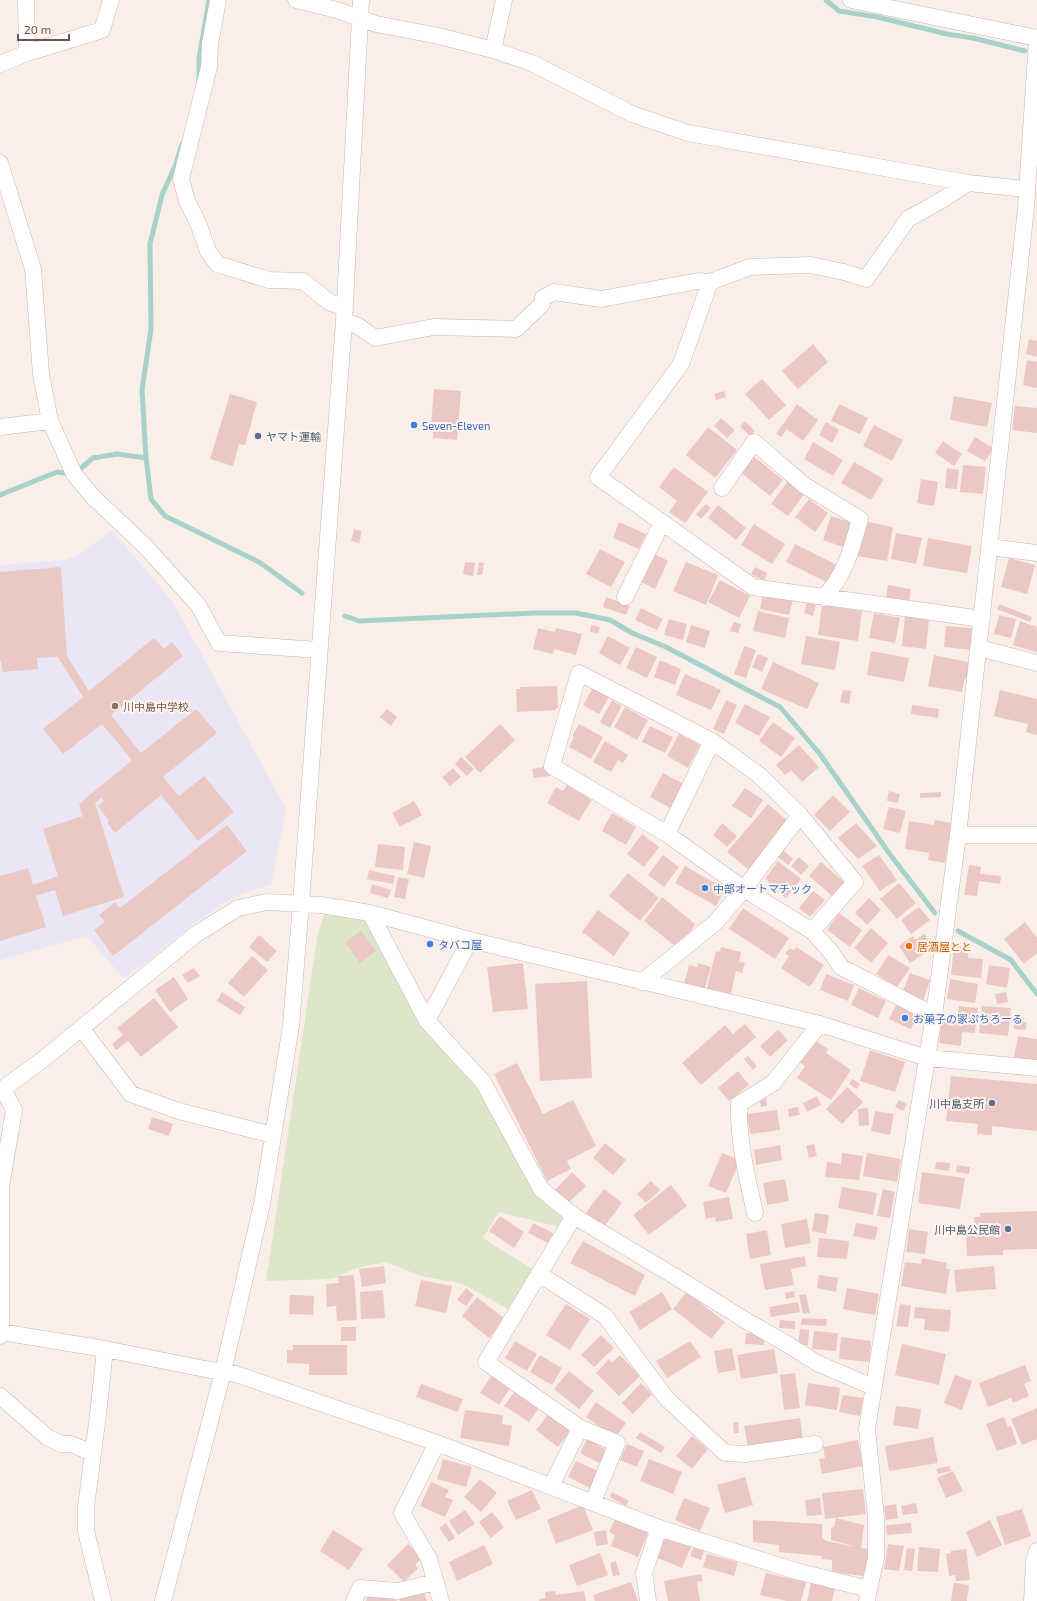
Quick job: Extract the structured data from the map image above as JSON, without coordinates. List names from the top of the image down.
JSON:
{
  "places": [
    "Seven-Eleven",
    "ヤマト運輸",
    "川中島中学校",
    "中部オートマチック",
    "タバコ屋",
    "居酒屋とと",
    "お菓子の家ぷちろーる",
    "川中島支所",
    "川中島公民館"
  ],
  "scale_bar": "20 m"
}
